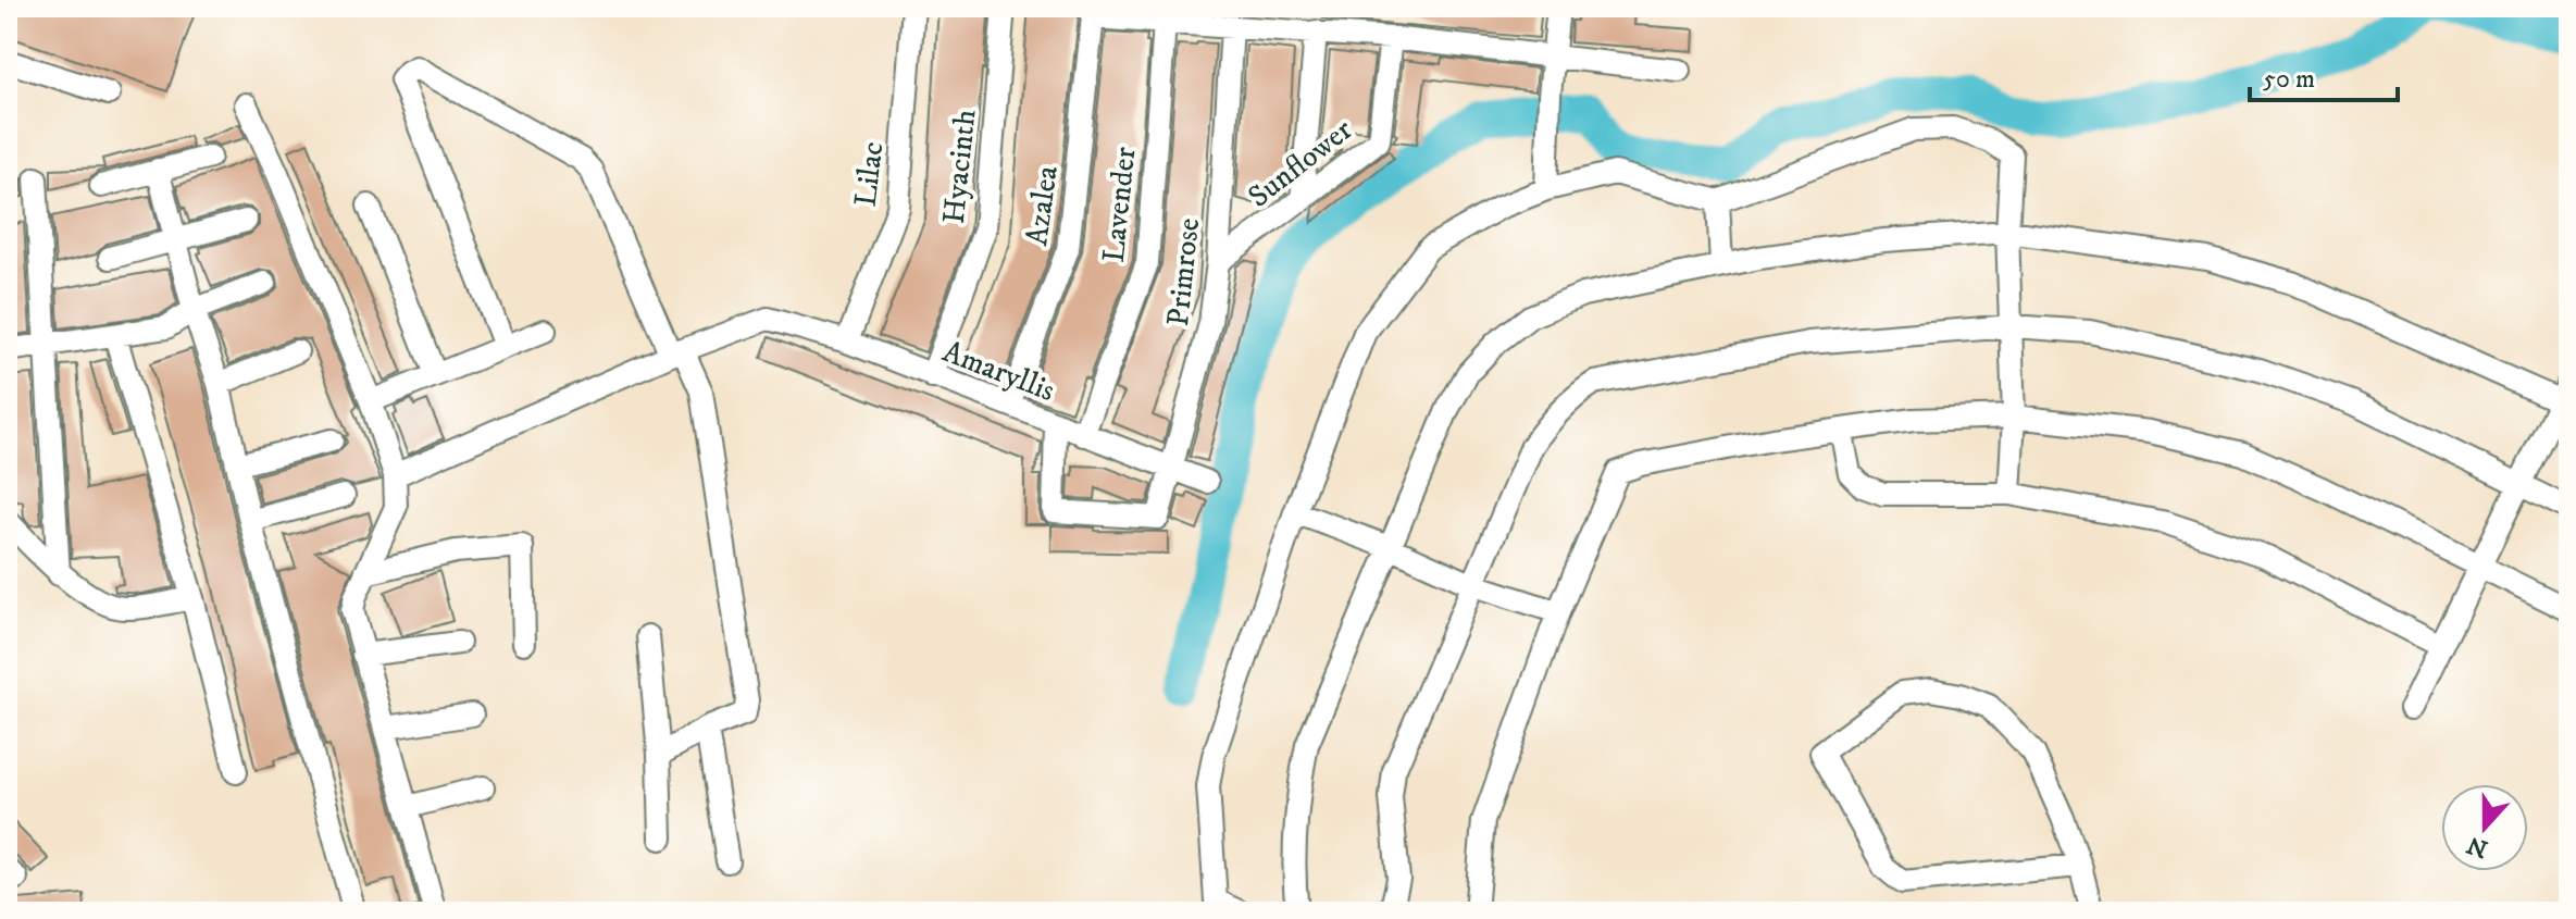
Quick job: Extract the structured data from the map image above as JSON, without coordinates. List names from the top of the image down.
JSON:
{
  "streets": {
    "street": [
      "Sunflower",
      "Hyacinth",
      "Lilac",
      "Lavender",
      "Azalea",
      "Primrose",
      "Amaryllis"
    ]
  },
  "crossings": [
    ["Sunflower", "Primrose"],
    ["Hyacinth", "Amaryllis"],
    ["Lilac", "Amaryllis"],
    ["Lavender", "Amaryllis"],
    ["Azalea", "Amaryllis"],
    ["Primrose", "Amaryllis"]
  ],
  "scale_bar": "50 m",
  "north": "bottom"
}
